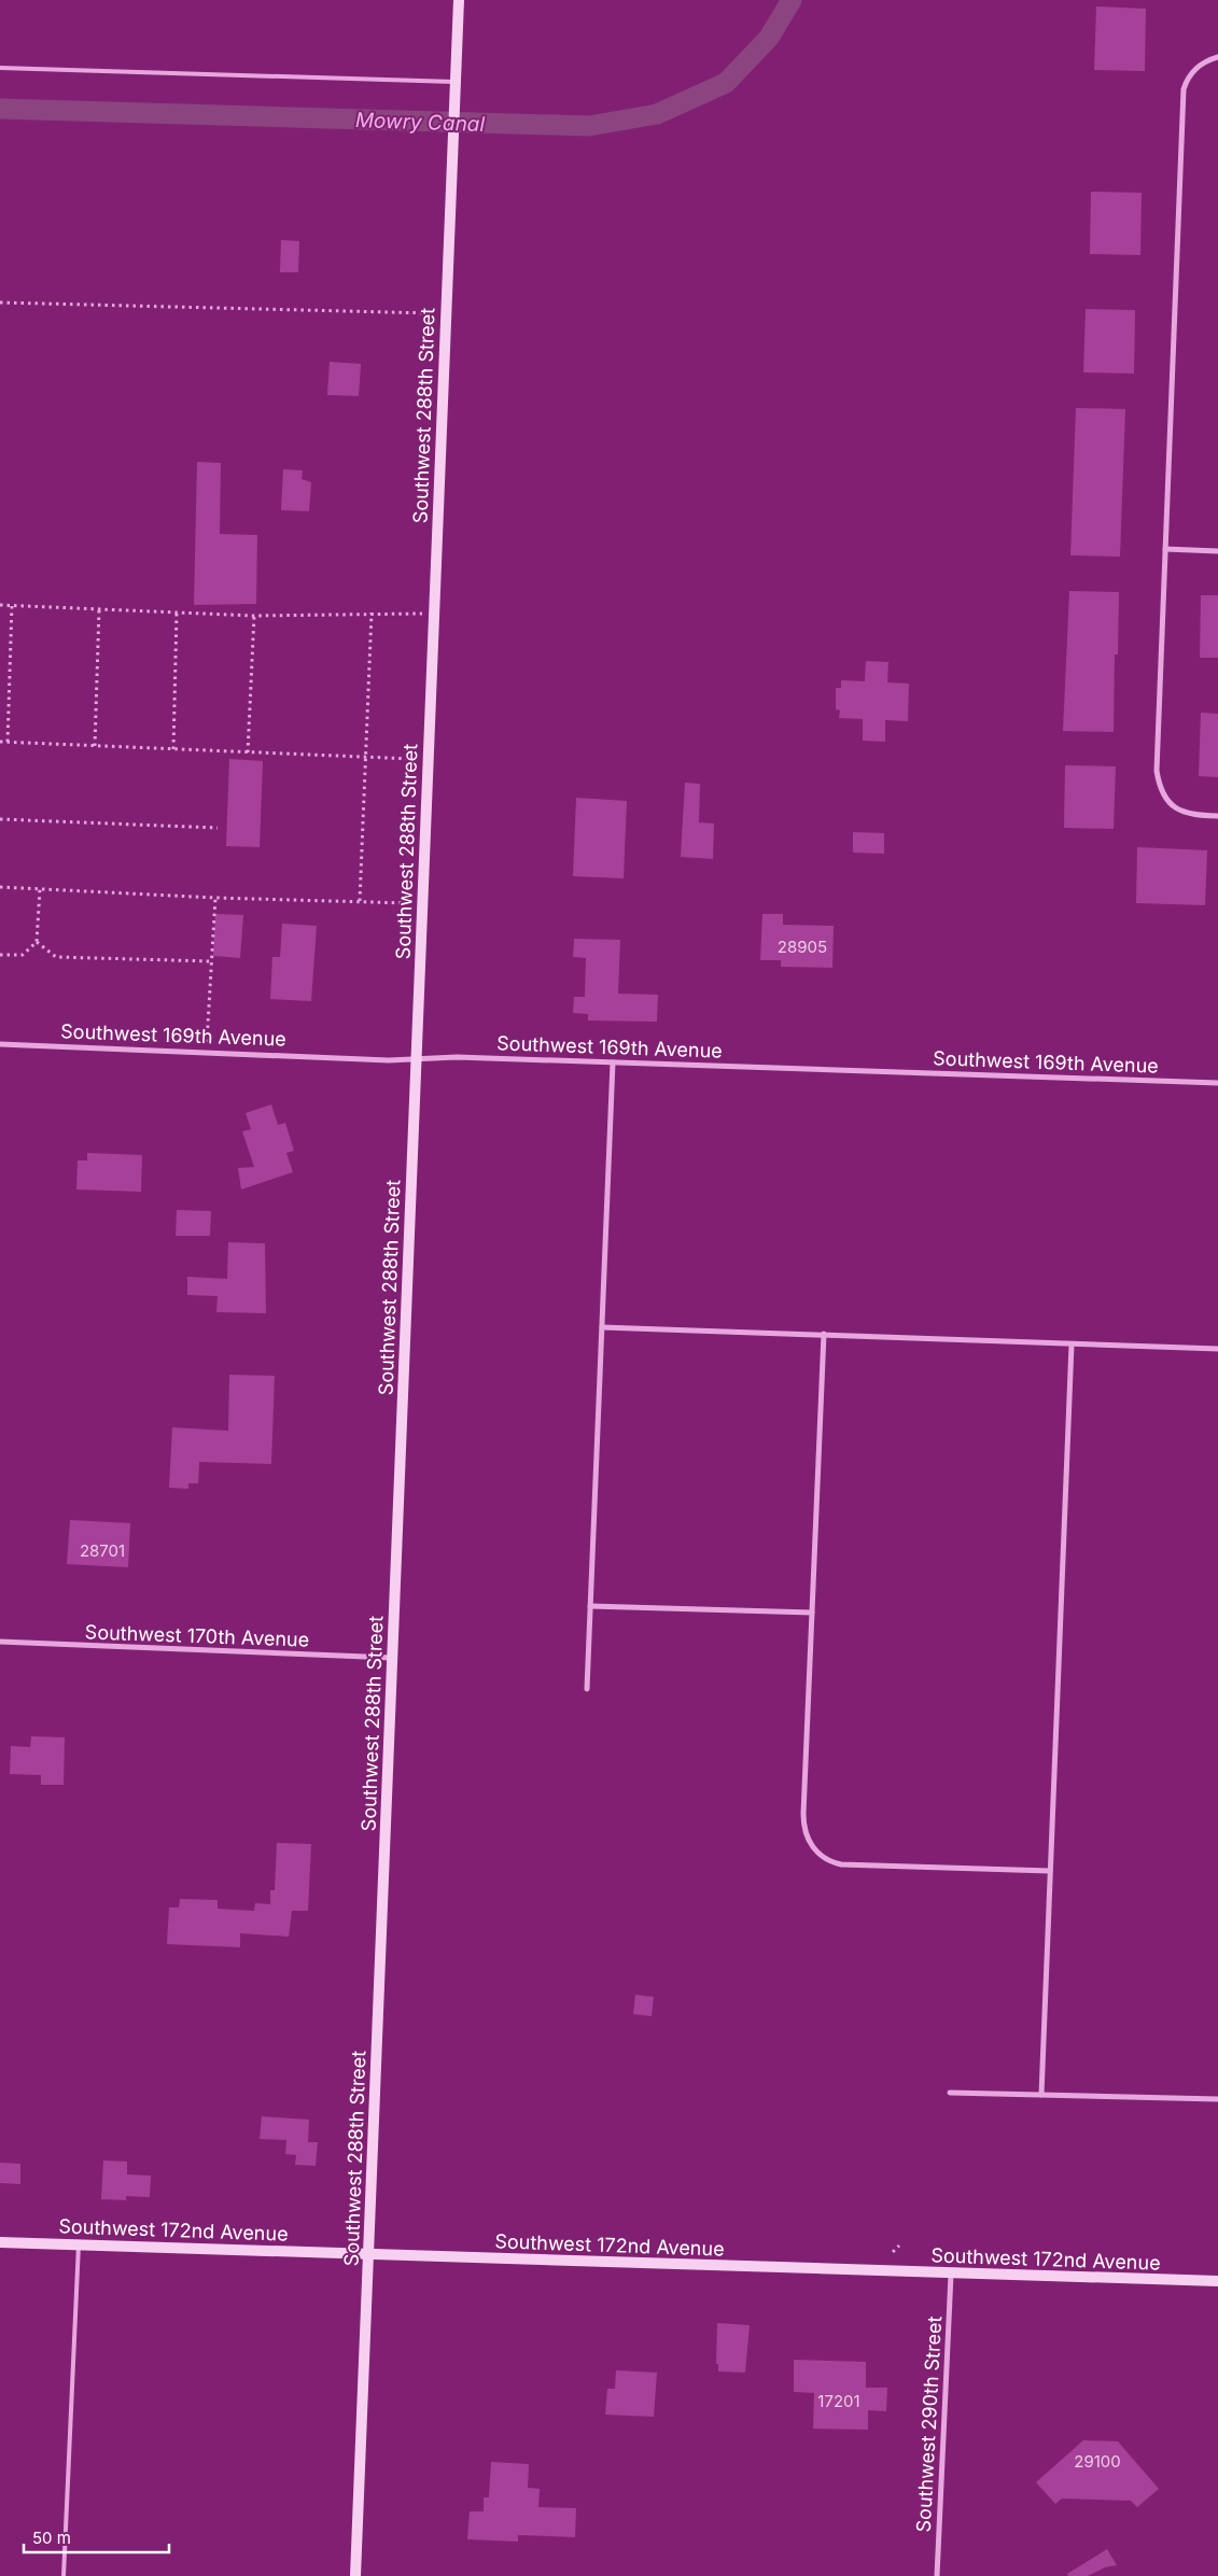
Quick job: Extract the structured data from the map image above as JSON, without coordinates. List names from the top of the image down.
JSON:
{
  "streets": {
    "street": [
      "Southwest 288th Street",
      "Southwest 169th Avenue",
      "Southwest 170th Avenue",
      "Southwest 172nd Avenue",
      "Southwest 290th Street"
    ]
  },
  "crossings": [
    ["Southwest 288th Street", "Southwest 169th Avenue"],
    ["Southwest 288th Street", "Southwest 170th Avenue"],
    ["Southwest 288th Street", "Southwest 172nd Avenue"],
    ["Southwest 172nd Avenue", "Southwest 290th Street"]
  ],
  "water": ["Mowry Canal"],
  "house_numbers": [
    "28905",
    "28701",
    "17201",
    "29100"
  ],
  "scale_bar": "50 m"
}
